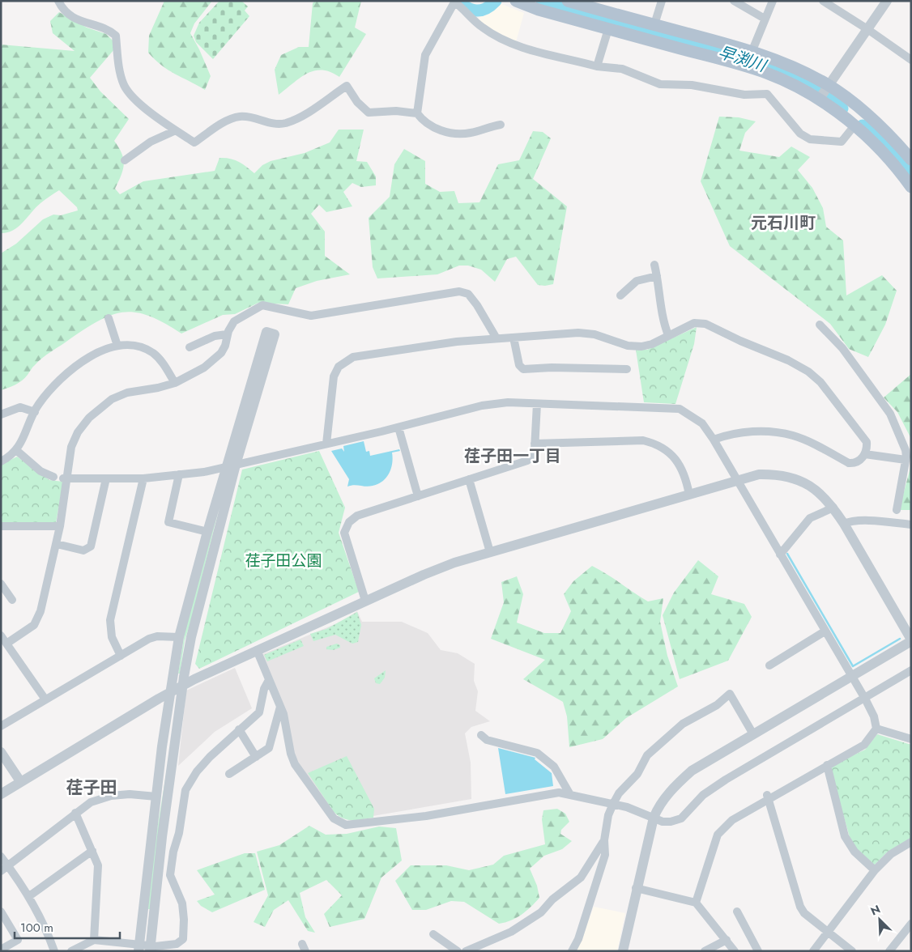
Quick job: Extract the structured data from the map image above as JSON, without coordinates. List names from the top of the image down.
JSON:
{
  "districts": ["元石川町", "荏子田一丁目", "荏子田"],
  "water": ["早渕川"],
  "parks": ["荏子田公園"],
  "scale_bar": "100 m",
  "north": "top left"
}
